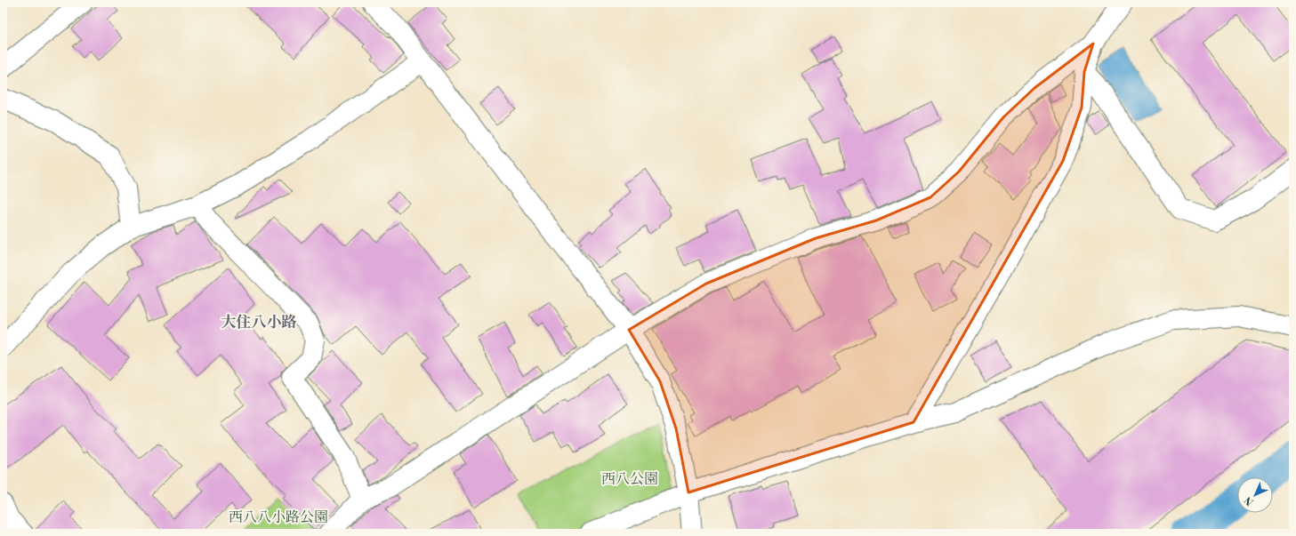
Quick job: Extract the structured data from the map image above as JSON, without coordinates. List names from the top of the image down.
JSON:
{
  "districts": ["大住八小路"],
  "parks": ["西八公園", "西八八小路公園"],
  "north": "bottom left"
}
